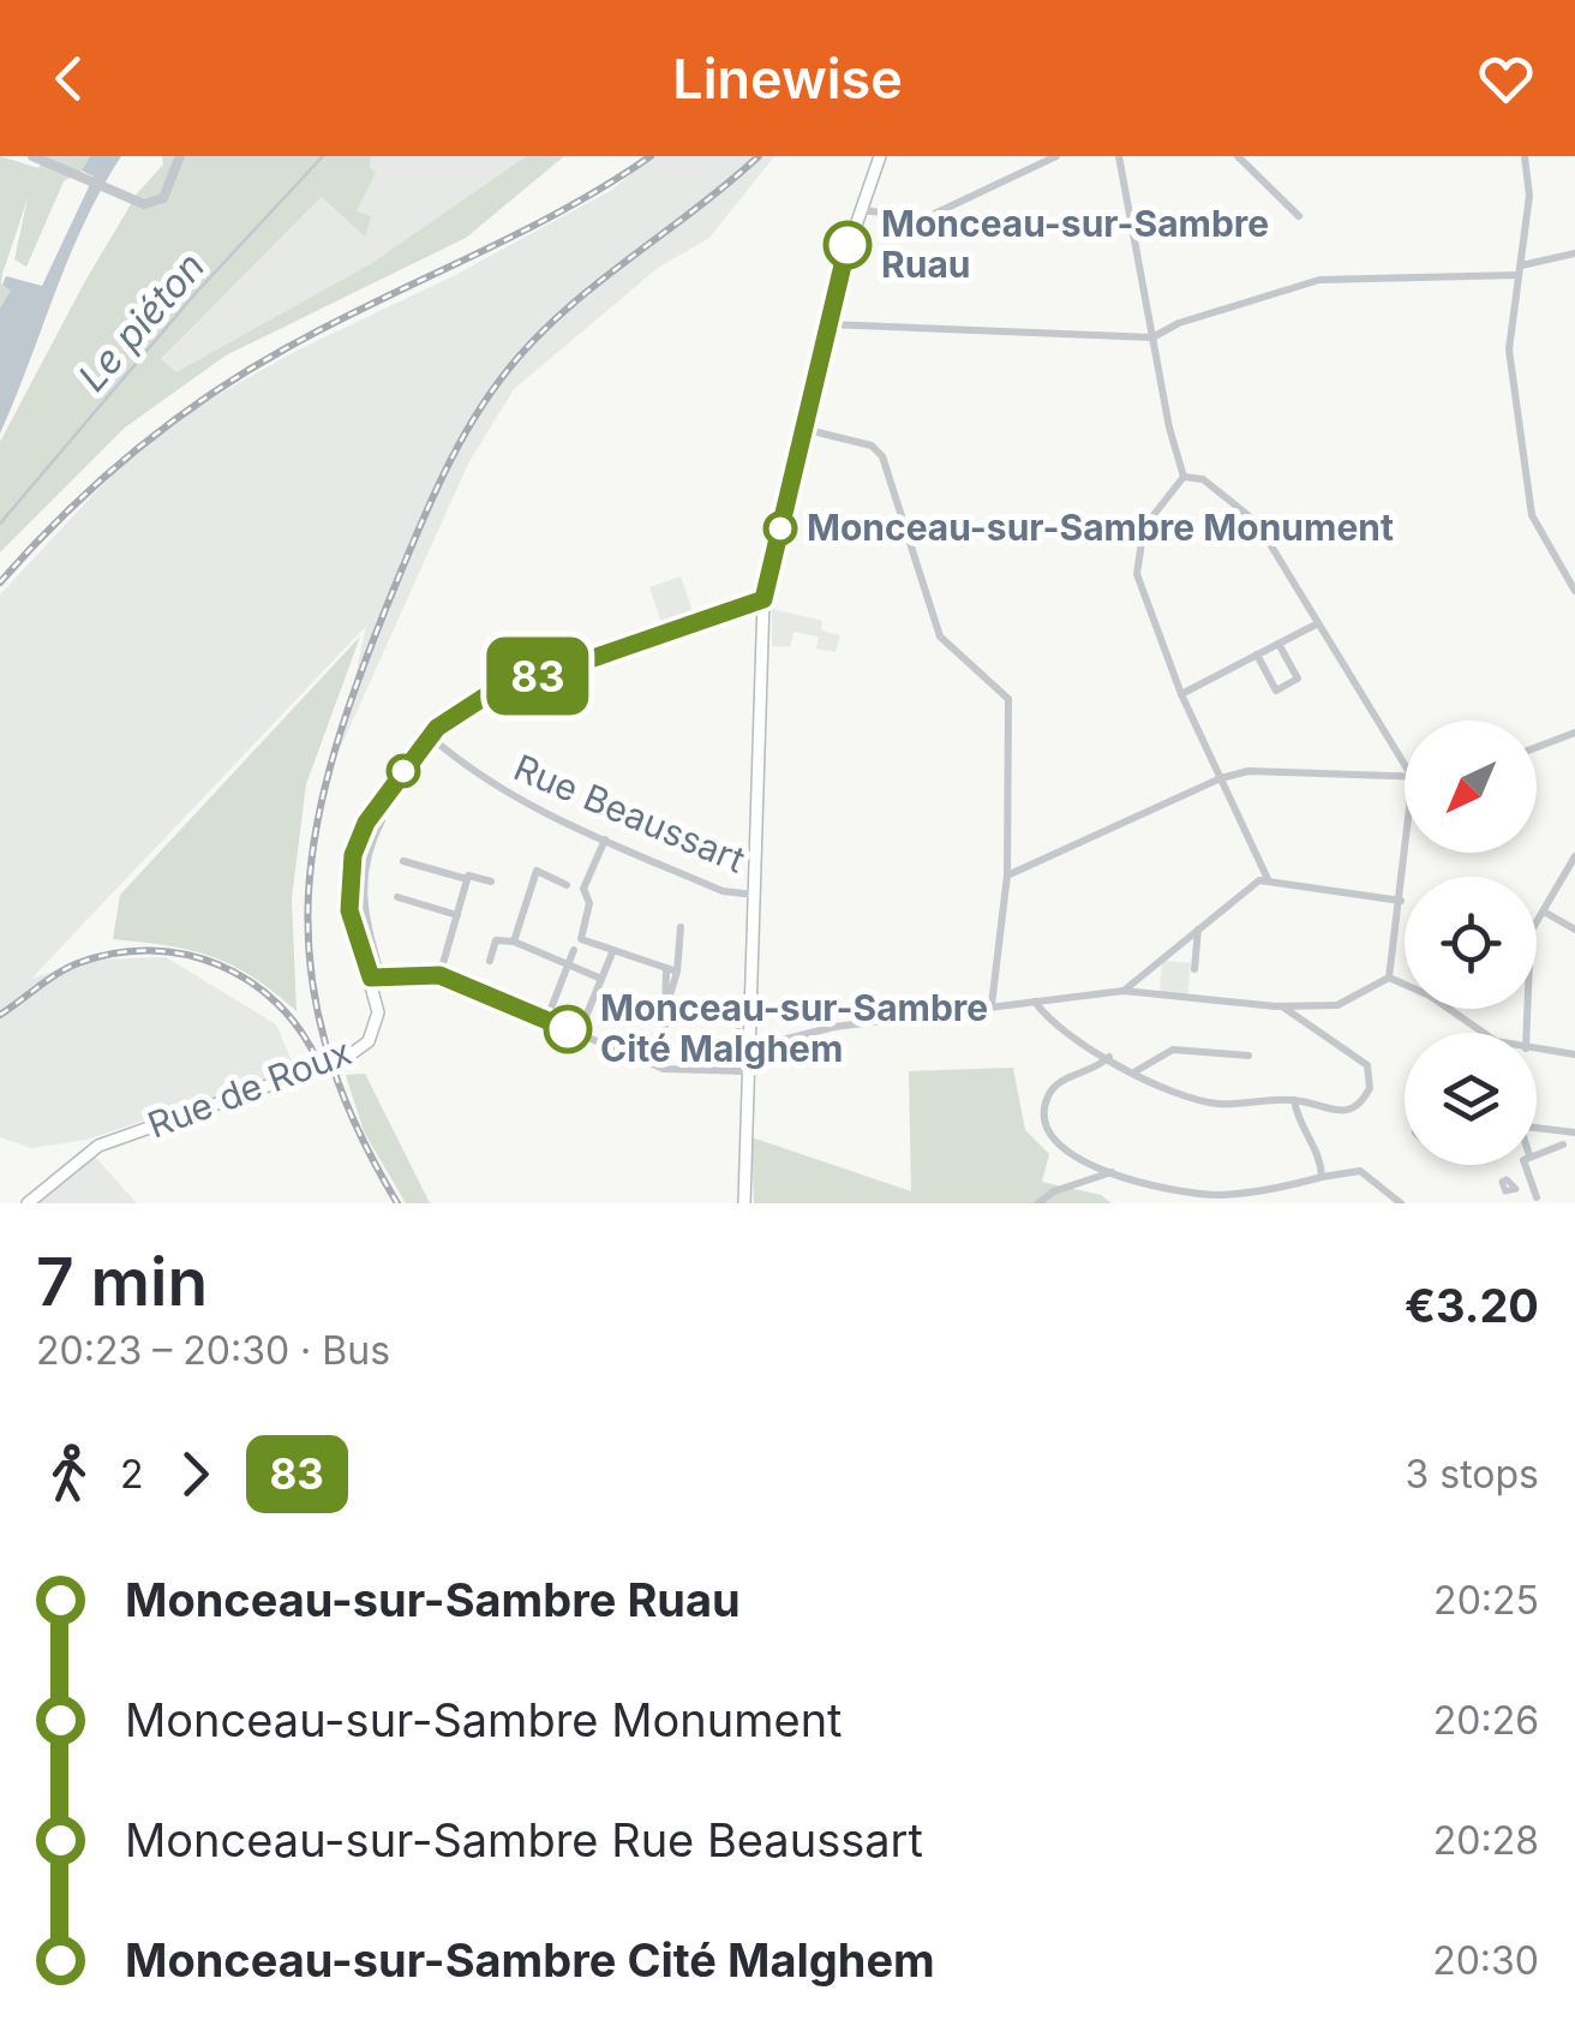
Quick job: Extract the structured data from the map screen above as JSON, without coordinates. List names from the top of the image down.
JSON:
{
  "streets": {
    "main road": ["Rue de Roux"],
    "street": ["Rue Beaussart"]
  },
  "crossings": [
    ["Rue Beaussart", "Rue de Roux"]
  ],
  "water": ["Le piéton"],
  "places": ["Monceau-sur-Sambre Ruau", "Monceau-sur-Sambre Monument", "Monceau-sur-Sambre Cité Malghem"],
  "lines": ["bus line 83"],
  "north": "bottom left",
  "page": {
    "header": "Linewise",
    "on_map": "83",
    "heading": ["7 min", "20:23 – 20:30 · Bus", "€3.20"],
    "legs": ["2", "83", "3 stops"],
    "list": [
      {
        "name": "Monceau-sur-Sambre Ruau",
        "value": "20:25"
      },
      {
        "name": "Monceau-sur-Sambre Monument",
        "value": "20:26"
      },
      {
        "name": "Monceau-sur-Sambre Rue Beaussart",
        "value": "20:28"
      },
      {
        "name": "Monceau-sur-Sambre Cité Malghem",
        "value": "20:30"
      }
    ]
  }
}
